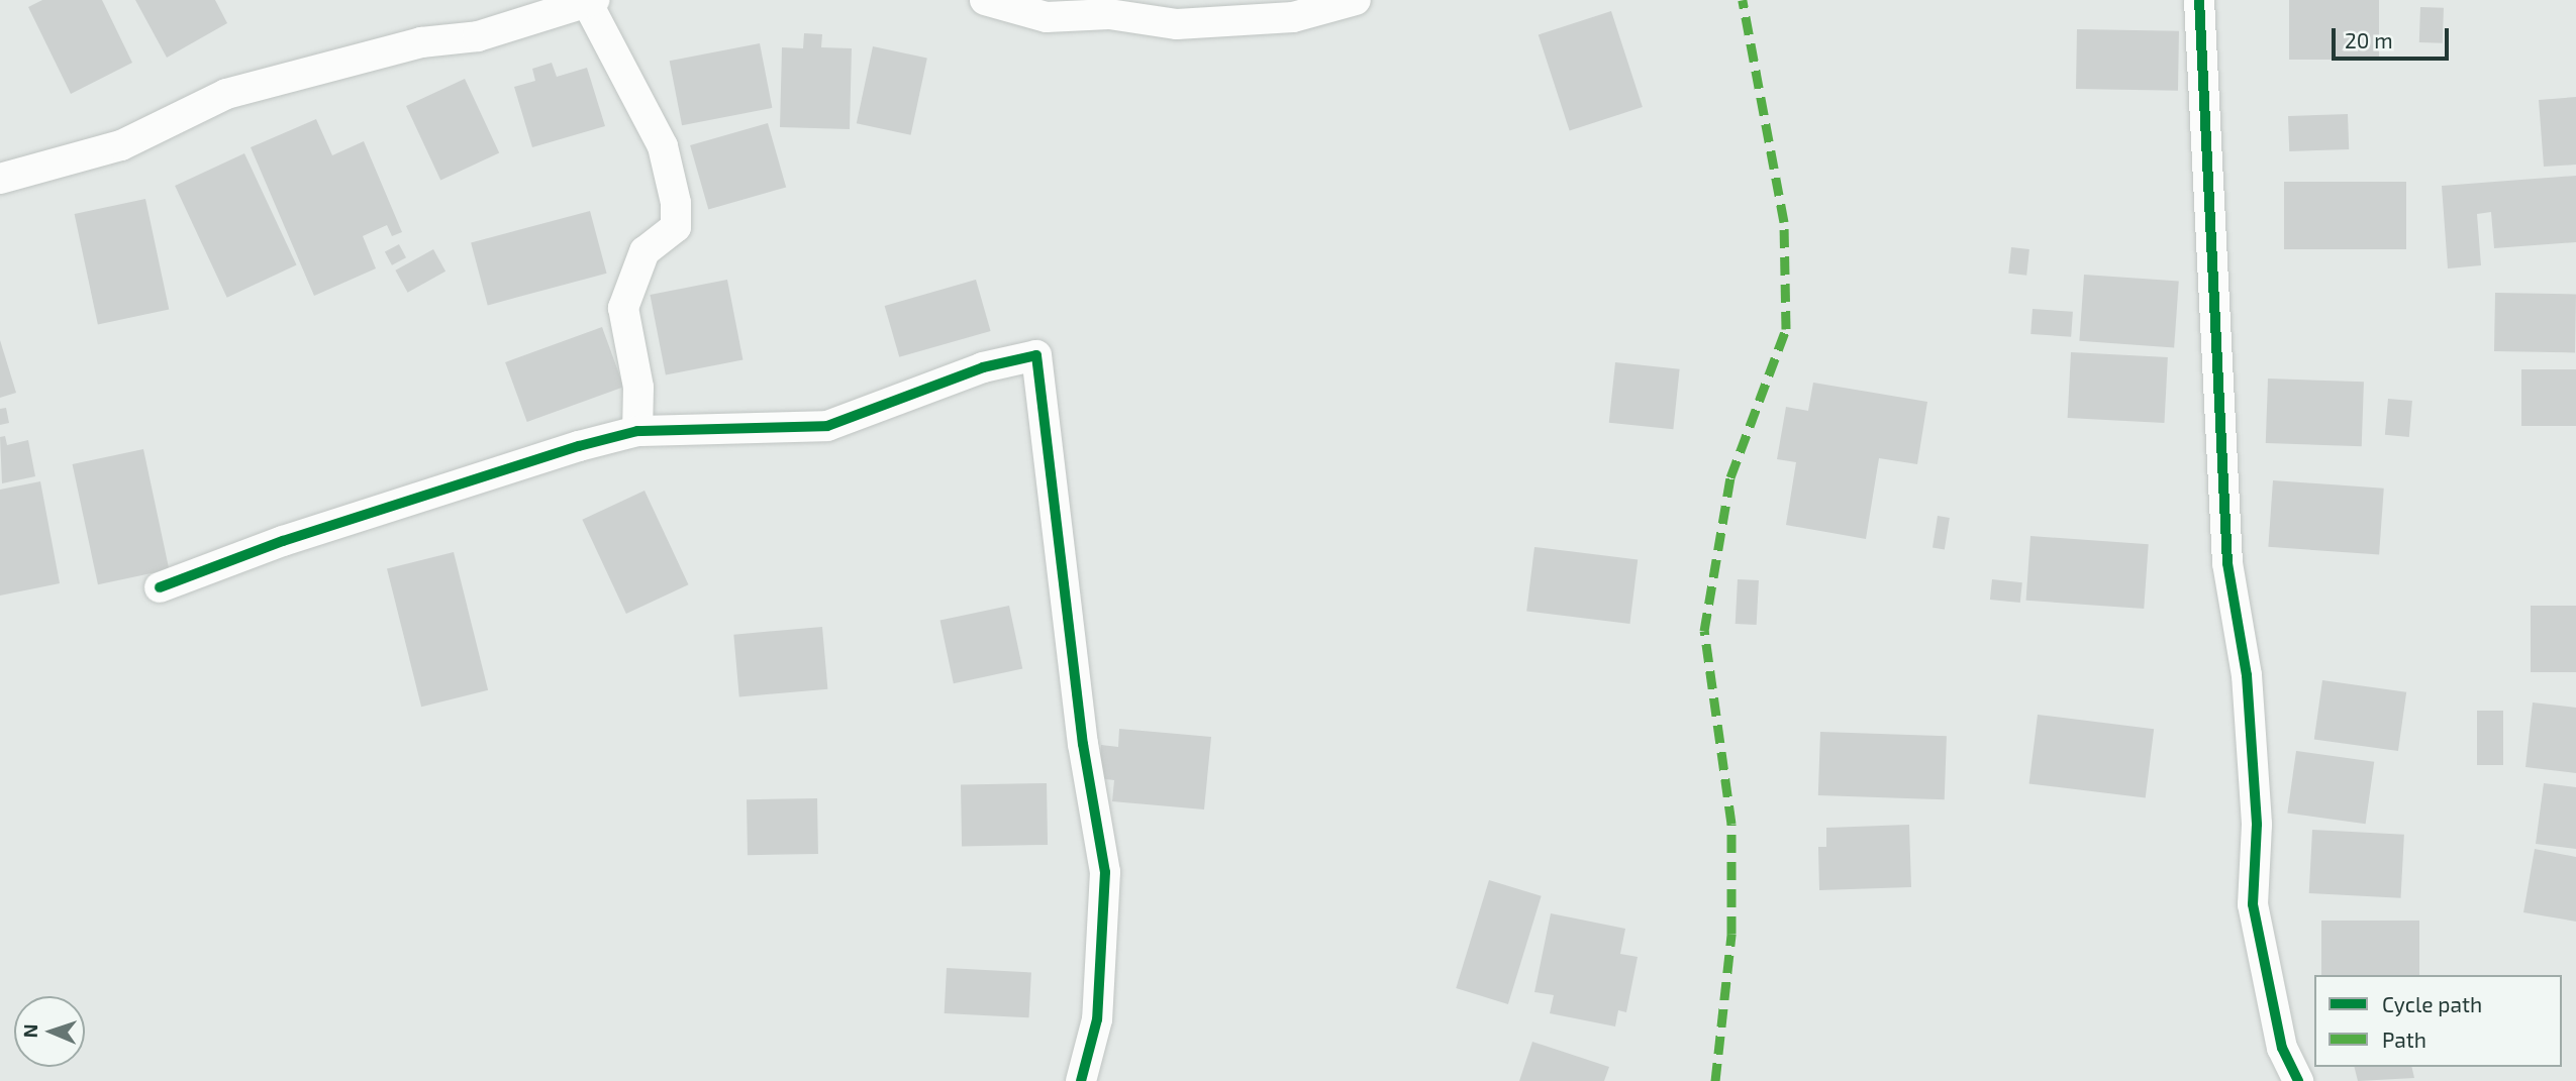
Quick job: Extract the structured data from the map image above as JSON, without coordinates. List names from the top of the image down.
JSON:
{
  "legend": ["Cycle path", "Path"],
  "scale_bar": "20 m",
  "north": "left"
}
